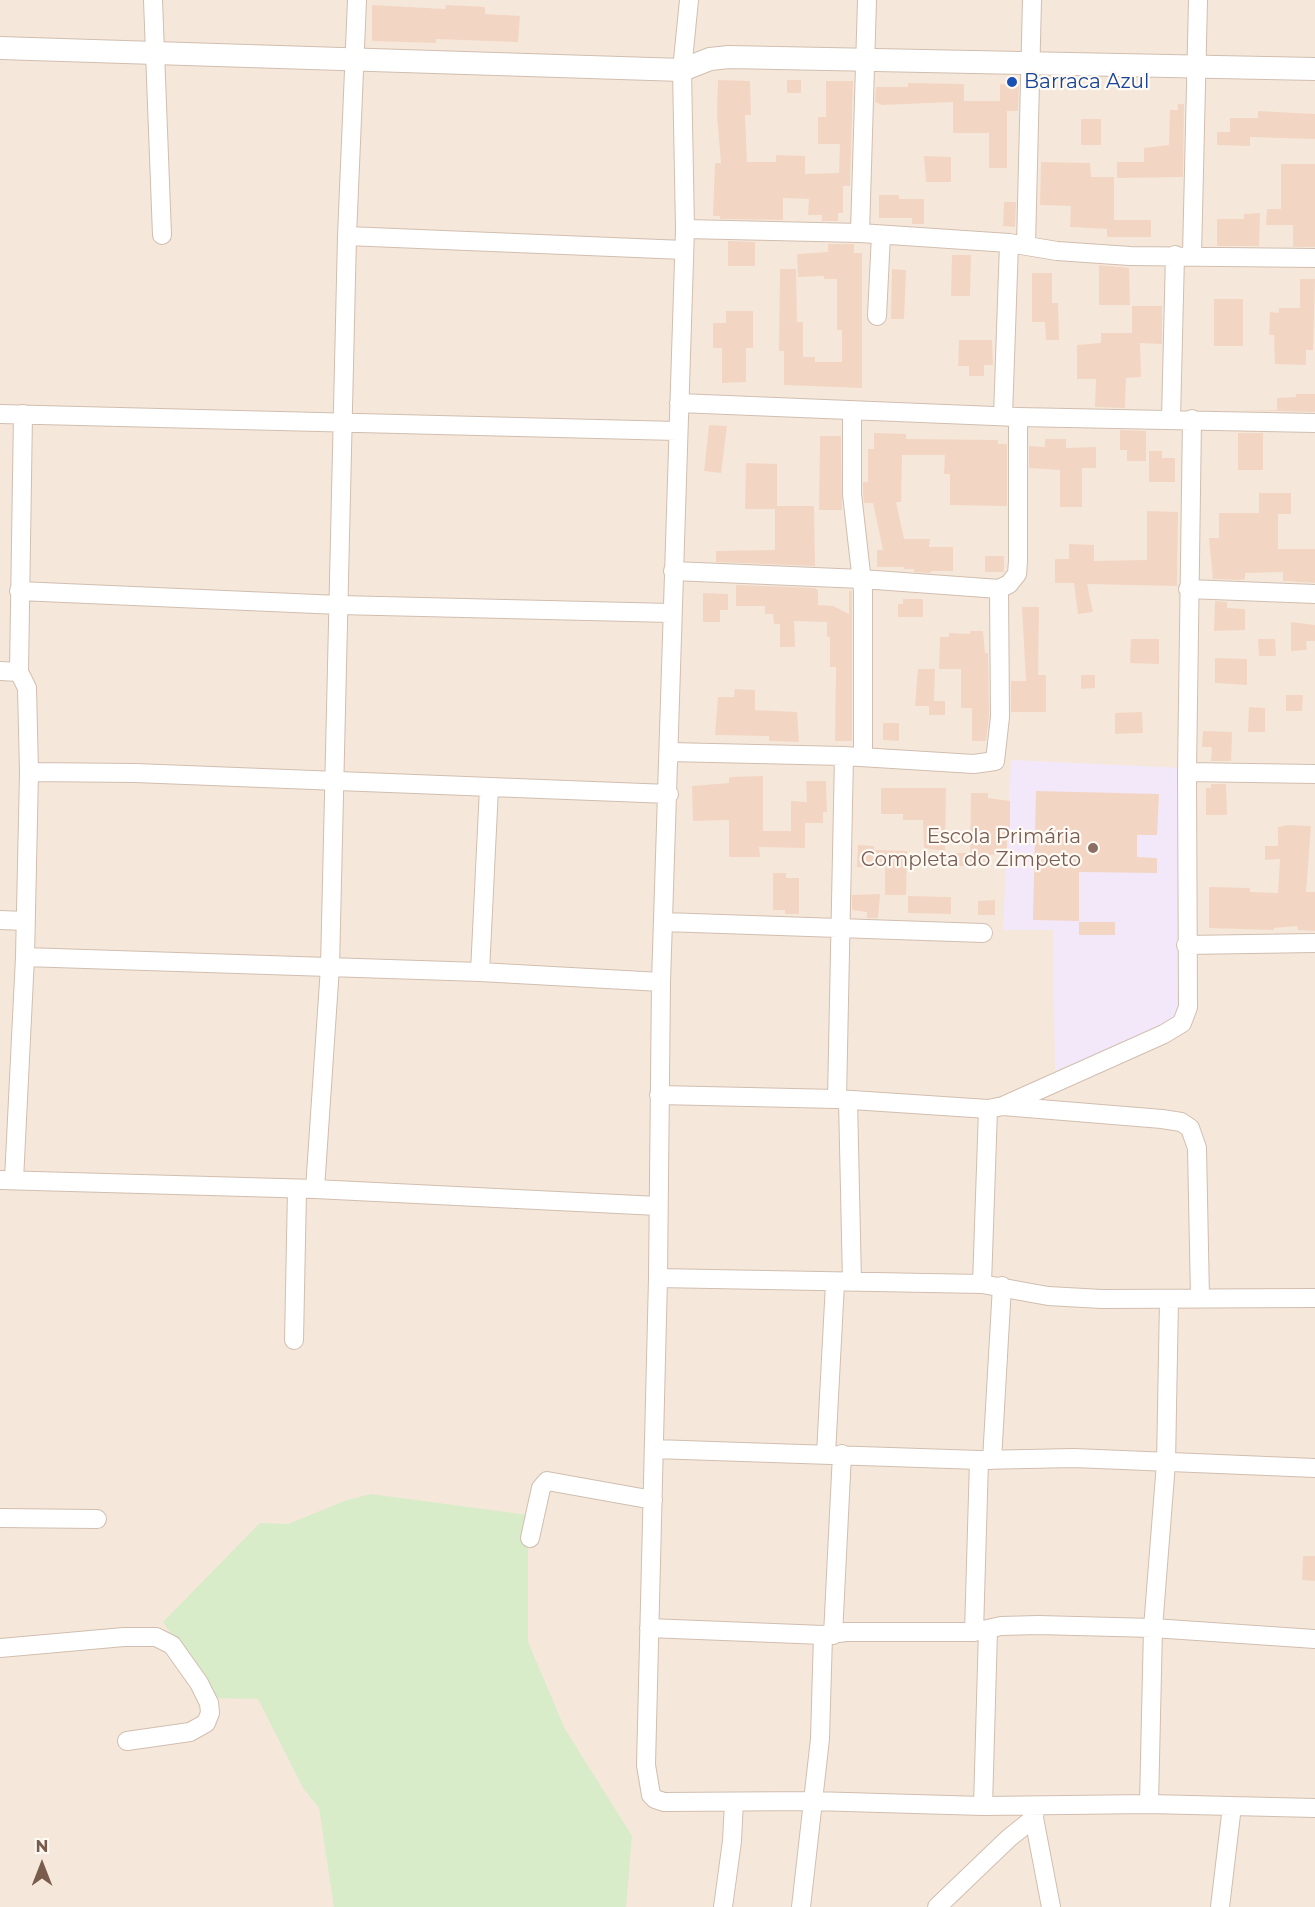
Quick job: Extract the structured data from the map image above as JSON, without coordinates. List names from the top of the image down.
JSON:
{
  "places": ["Barraca Azul", "Escola Primária Completa do Zimpeto"],
  "north": "top"
}
